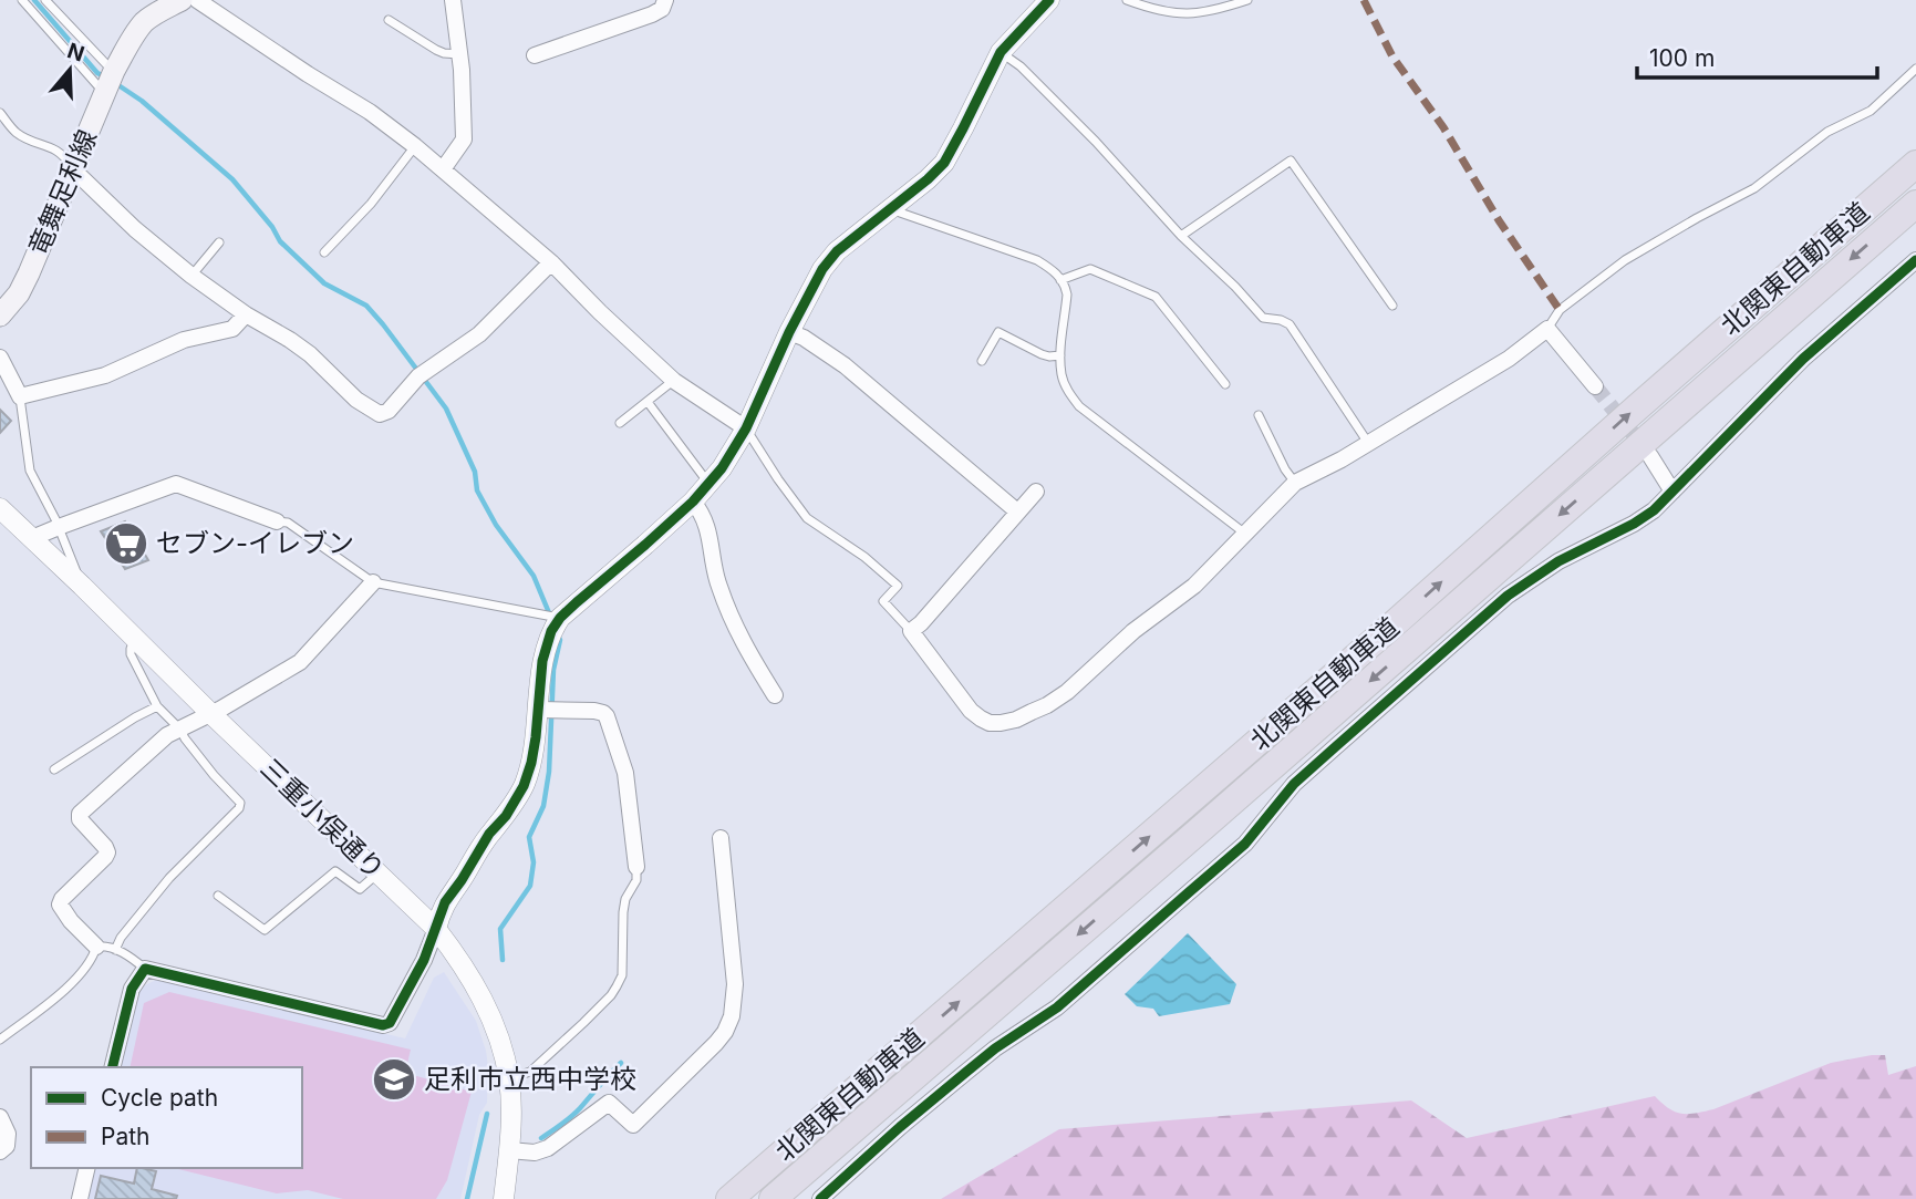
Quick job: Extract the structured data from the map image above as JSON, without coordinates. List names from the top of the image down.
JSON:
{
  "streets": {
    "highway": ["北関東自動車道"],
    "main road": ["竜舞足利線"],
    "street": ["三重小俣通り"]
  },
  "places": {
    "supermarket": ["セブン-イレブン"],
    "school or university": ["足利市立西中学校"]
  },
  "legend": ["Cycle path", "Path"],
  "scale_bar": "100 m",
  "north": "top"
}
